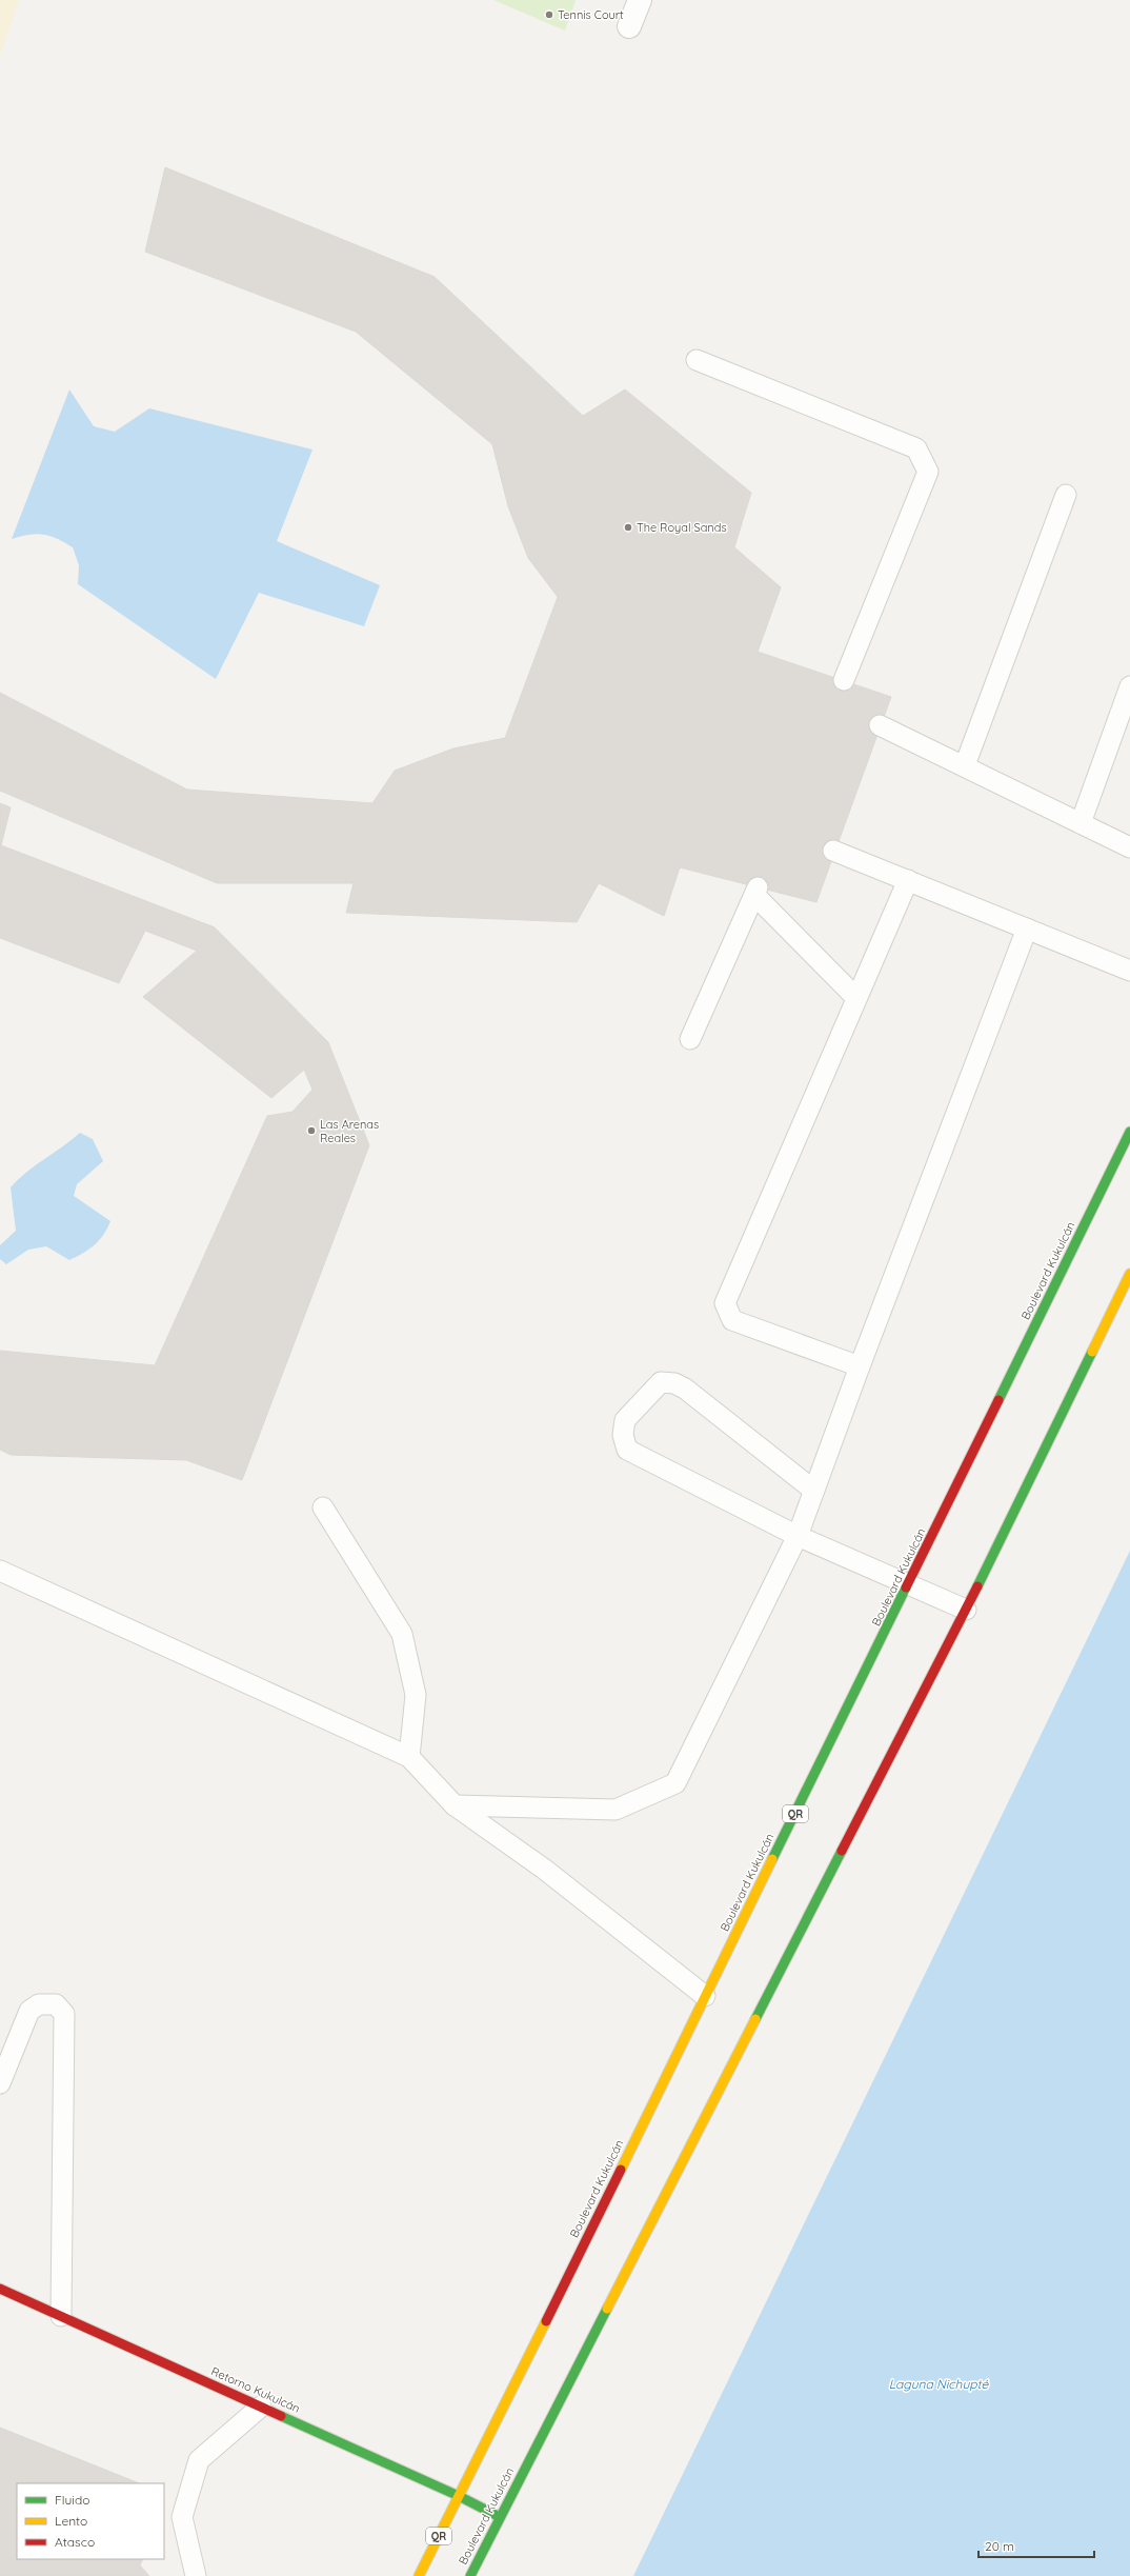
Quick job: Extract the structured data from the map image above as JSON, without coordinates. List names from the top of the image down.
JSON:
{
  "streets": {
    "main road": ["Boulevard Kukulcán", "QR", "Retorno Kukulcán"]
  },
  "crossings": [
    ["Boulevard Kukulcán", "Retorno Kukulcán"]
  ],
  "water": ["Laguna Nichupté"],
  "places": ["Tennis Court", "The Royal Sands", "Las Arenas Reales"],
  "legend": ["Fluido", "Lento", "Atasco"],
  "scale_bar": "20 m"
}
